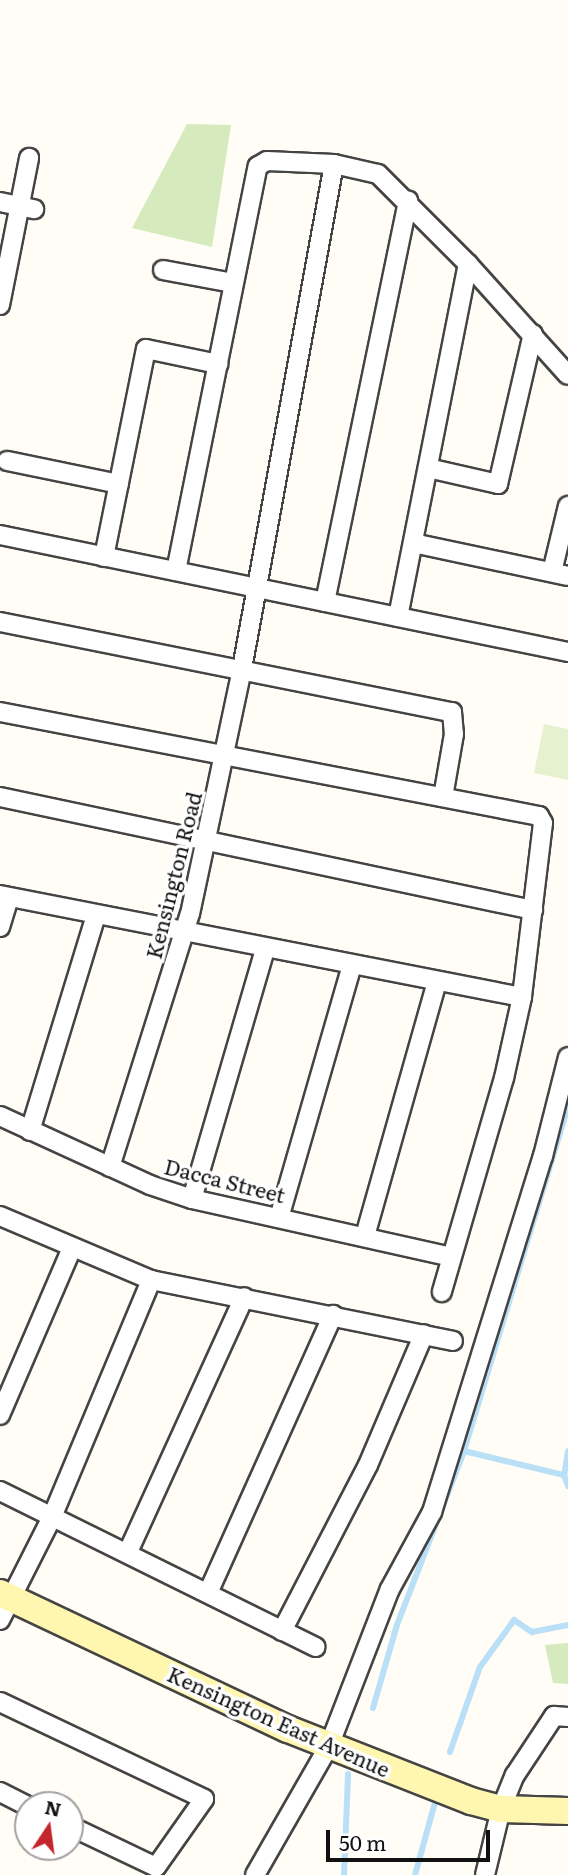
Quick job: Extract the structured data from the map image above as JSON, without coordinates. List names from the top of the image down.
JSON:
{
  "streets": {
    "street": ["Kensington Road", "Dacca Street", "Kensington East Avenue"]
  },
  "crossings": [
    ["Kensington Road", "Dacca Street"]
  ],
  "scale_bar": "50 m",
  "north": "top"
}
